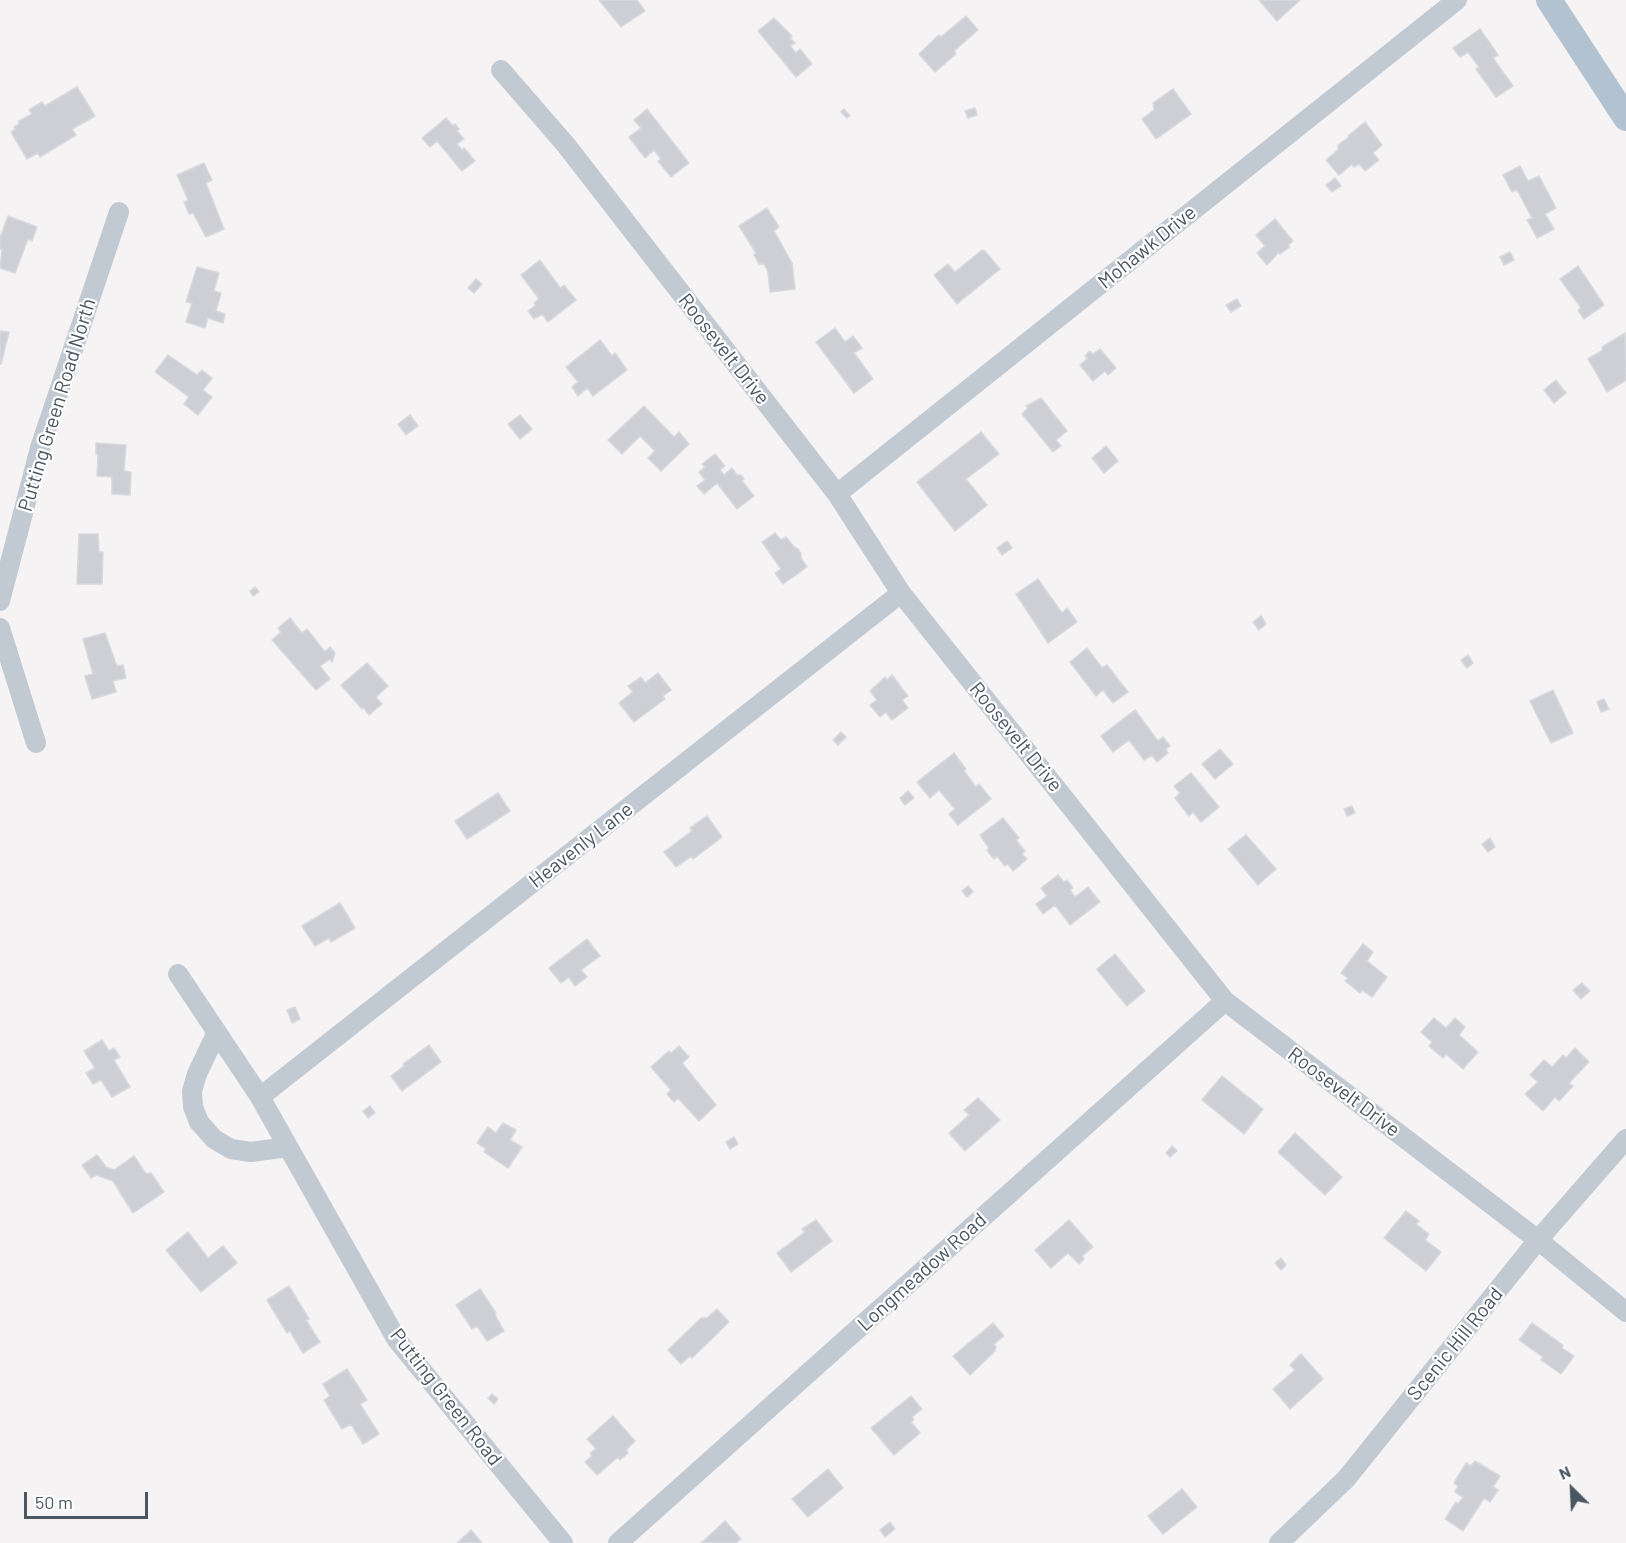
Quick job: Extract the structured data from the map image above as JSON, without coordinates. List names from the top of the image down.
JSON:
{
  "streets": {
    "street": [
      "Mohawk Drive",
      "Roosevelt Drive",
      "Putting Green Road North",
      "Heavenly Lane",
      "Longmeadow Road",
      "Scenic Hill Road",
      "Putting Green Road"
    ]
  },
  "crossings": [
    ["Mohawk Drive", "Roosevelt Drive"],
    ["Roosevelt Drive", "Heavenly Lane"],
    ["Roosevelt Drive", "Longmeadow Road"],
    ["Roosevelt Drive", "Scenic Hill Road"],
    ["Heavenly Lane", "Putting Green Road"]
  ],
  "scale_bar": "50 m",
  "north": "top left"
}
